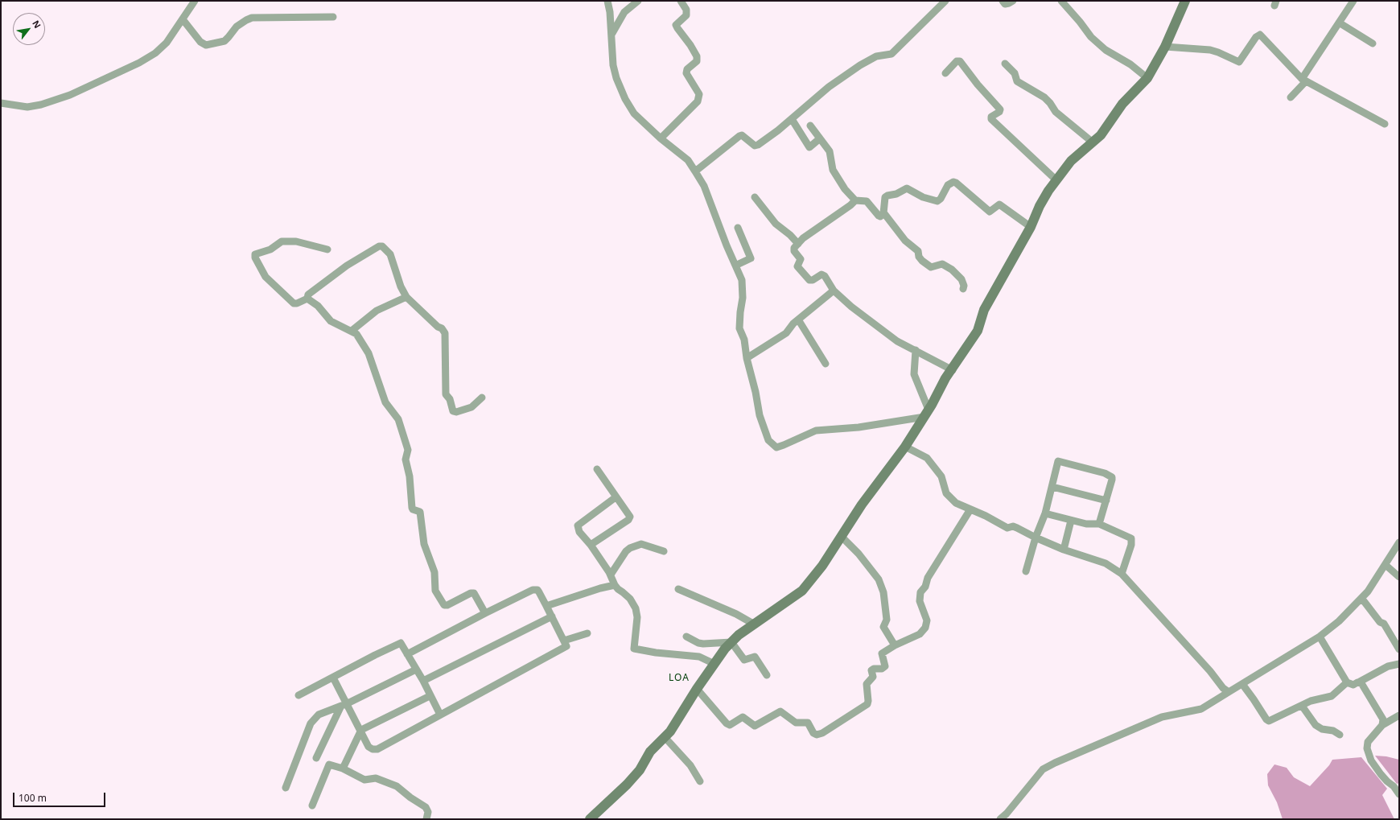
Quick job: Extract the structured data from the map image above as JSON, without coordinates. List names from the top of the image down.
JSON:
{
  "districts": ["LOA"],
  "scale_bar": "100 m",
  "north": "top right"
}
